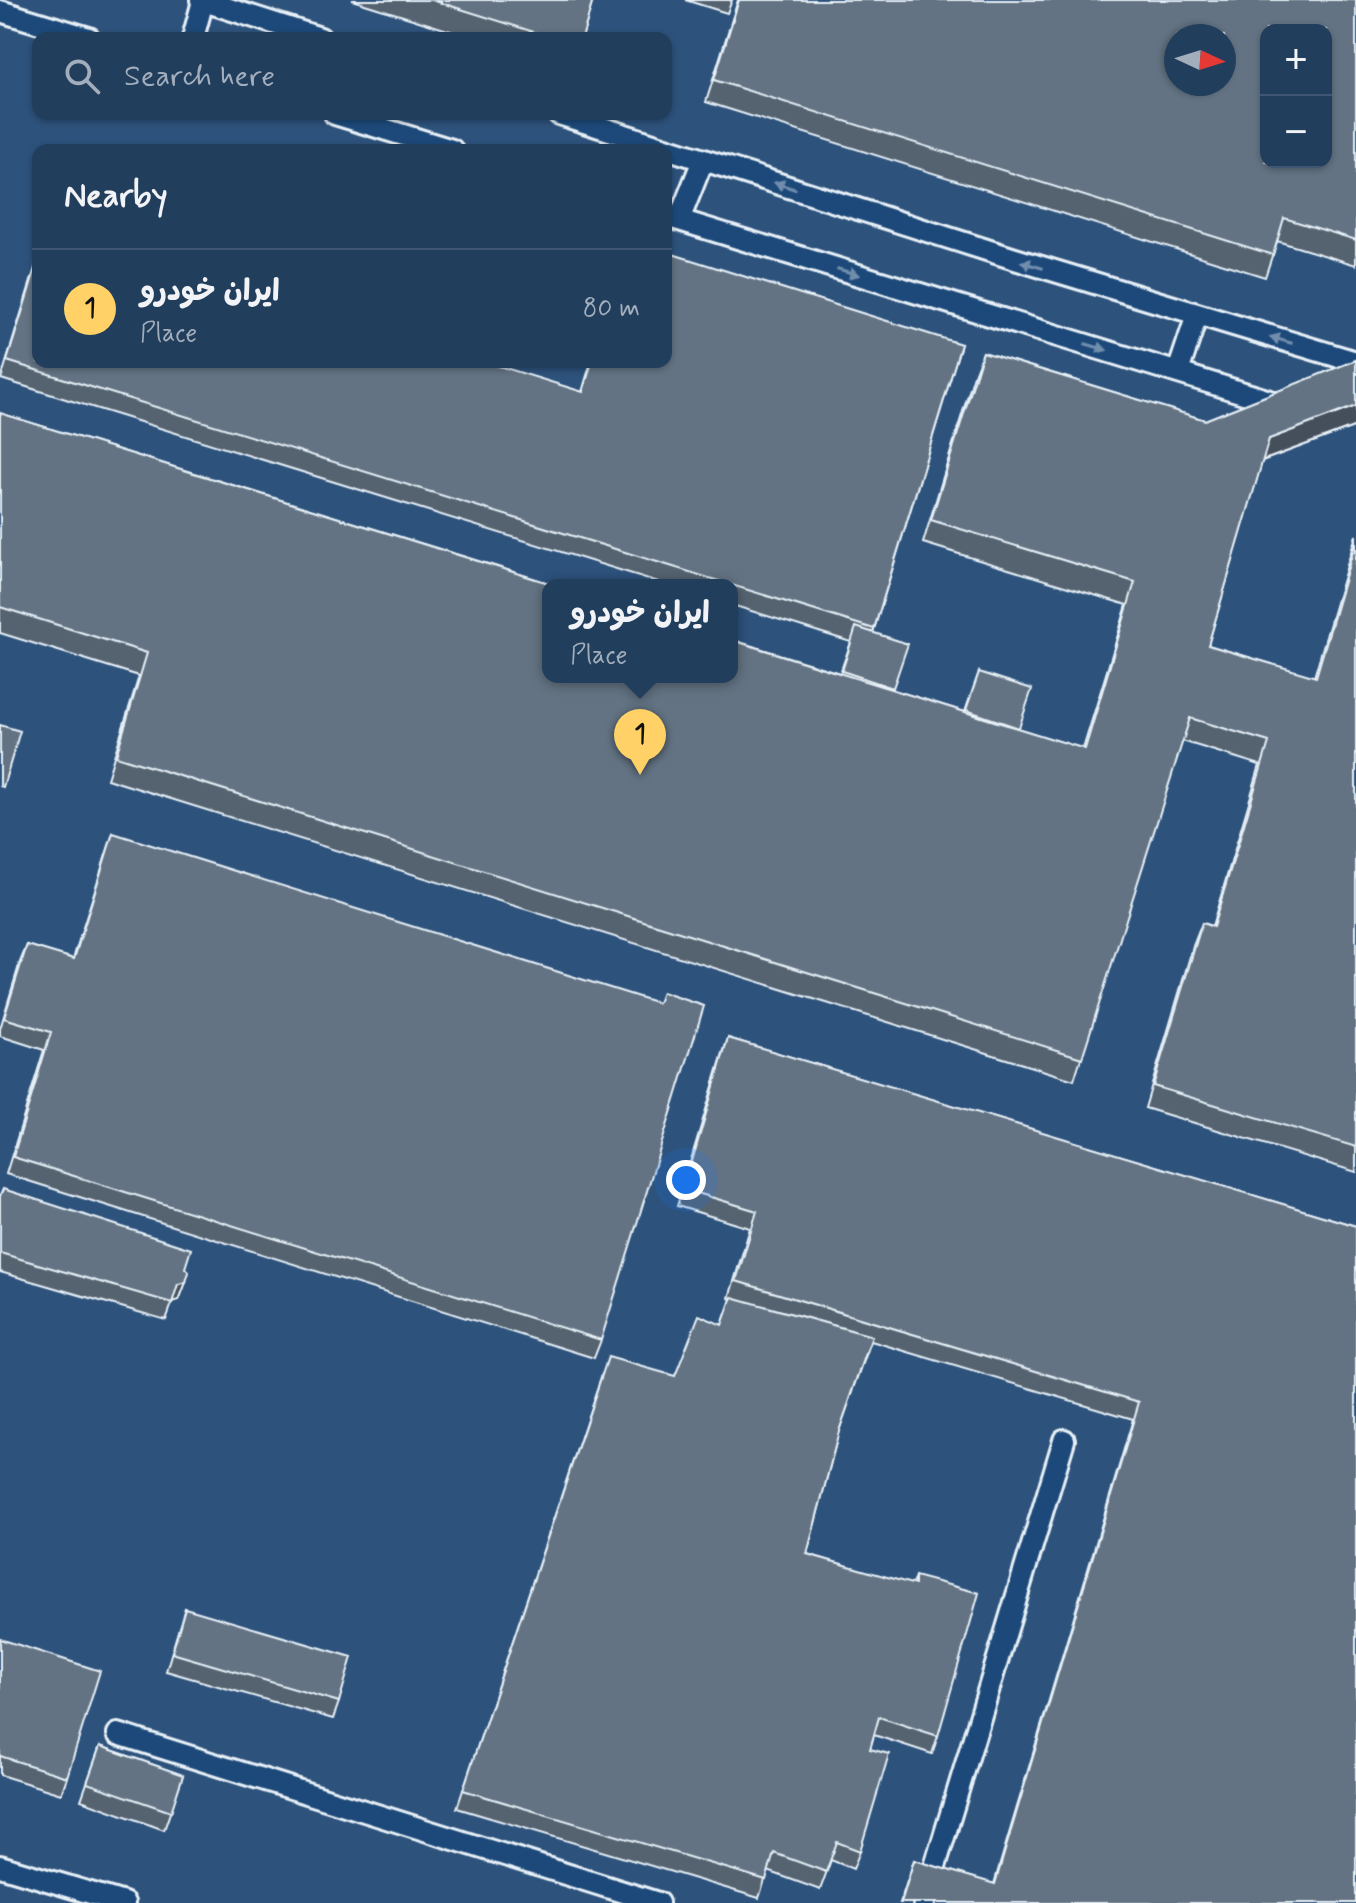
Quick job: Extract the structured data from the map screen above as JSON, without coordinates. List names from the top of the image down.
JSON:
{
  "north": "right",
  "page": {
    "map_buttons": ["+", "−"],
    "search": "Search here",
    "heading": "Nearby",
    "list": [
      {
        "mark": "1",
        "name": "ایران خودرو",
        "note": "Place",
        "value": "80 m"
      }
    ],
    "popup": ["ایران خودرو", "Place"],
    "pins": "1"
  }
}
